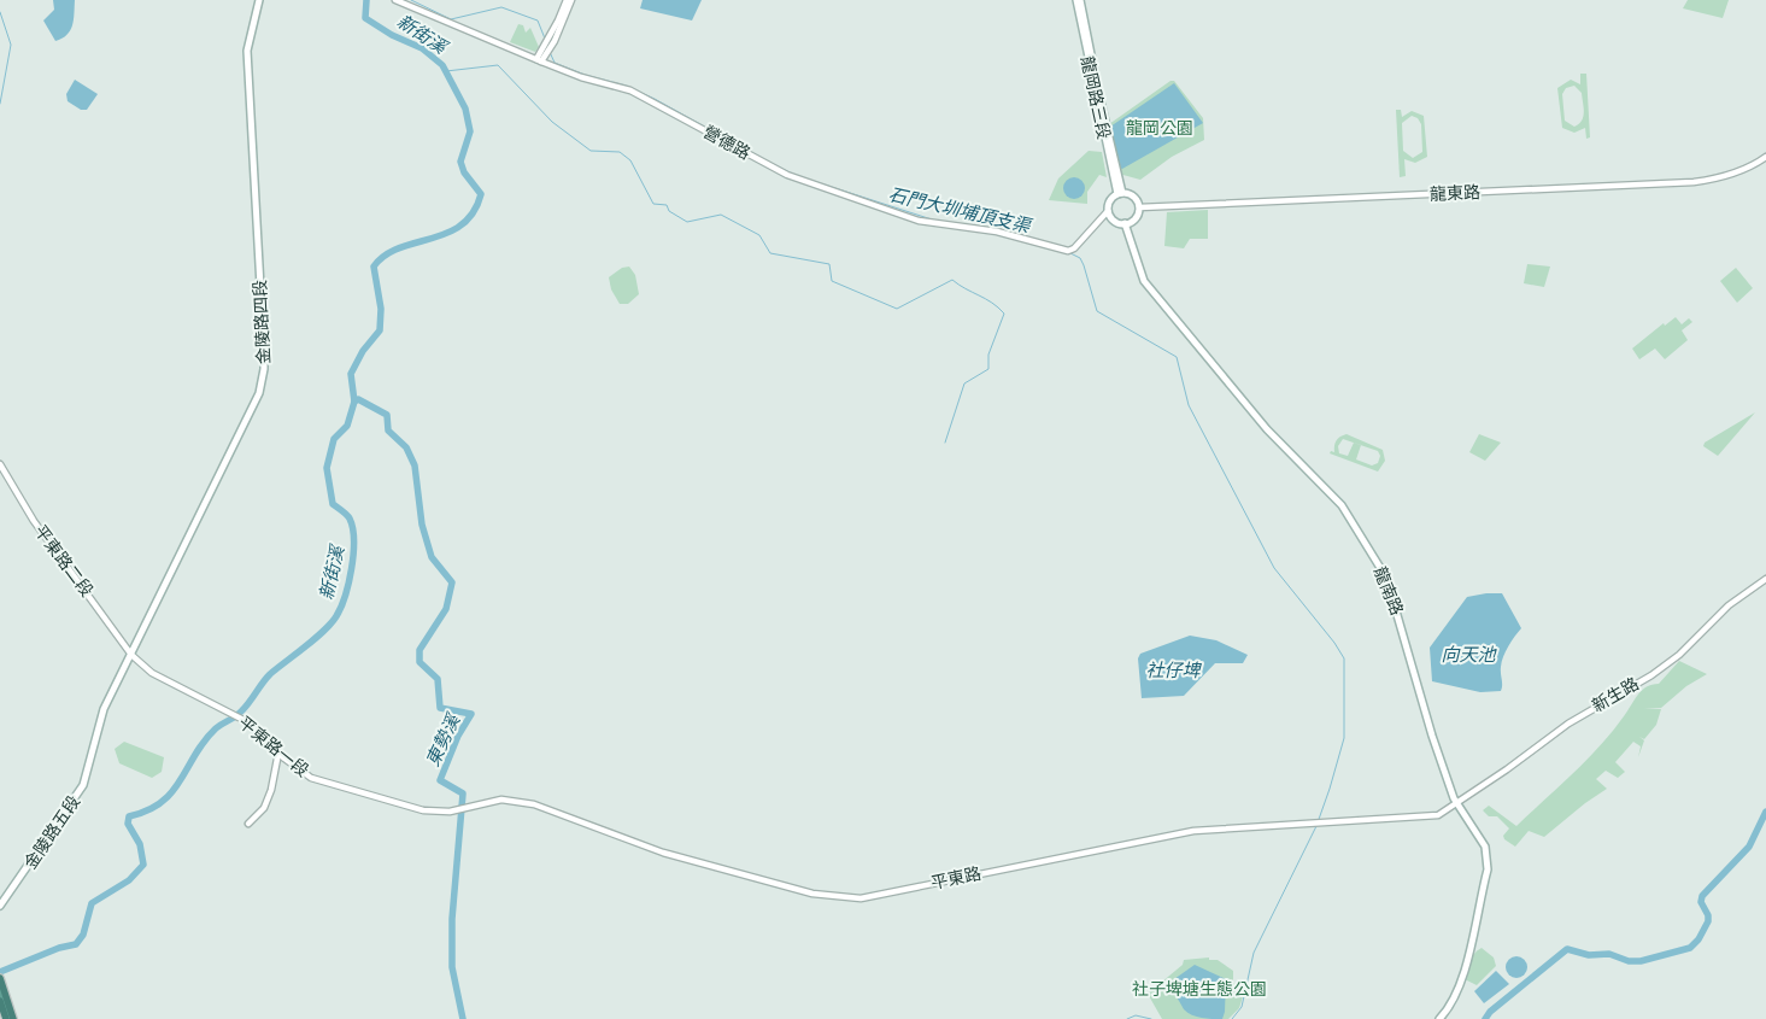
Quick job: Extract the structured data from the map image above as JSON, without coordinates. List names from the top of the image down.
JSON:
{
  "streets": {
    "main road": [
      "龍岡路三段",
      "金陵路四段",
      "龍南路",
      "金陵路五段"
    ],
    "street": [
      "營德路",
      "龍東路",
      "平東路二段",
      "新生路",
      "平東路一段",
      "平東路"
    ]
  },
  "crossings": [
    ["龍岡路三段", "營德路"],
    ["龍岡路三段", "龍東路"],
    ["龍岡路三段", "龍南路"],
    ["營德路", "龍東路"],
    ["營德路", "龍南路"],
    ["龍東路", "龍南路"],
    ["金陵路四段", "平東路二段"],
    ["金陵路四段", "平東路一段"],
    ["金陵路四段", "金陵路五段"],
    ["平東路二段", "平東路一段"],
    ["平東路二段", "金陵路五段"],
    ["龍南路", "新生路"],
    ["龍南路", "平東路"],
    ["新生路", "平東路"],
    ["平東路一段", "金陵路五段"],
    ["平東路一段", "平東路"]
  ],
  "water": [
    "新街溪",
    "石門大圳埔頂支渠",
    "向天池",
    "社仔埤",
    "東勢溪"
  ],
  "parks": ["龍岡公園", "社子埤塘生態公園"]
}
